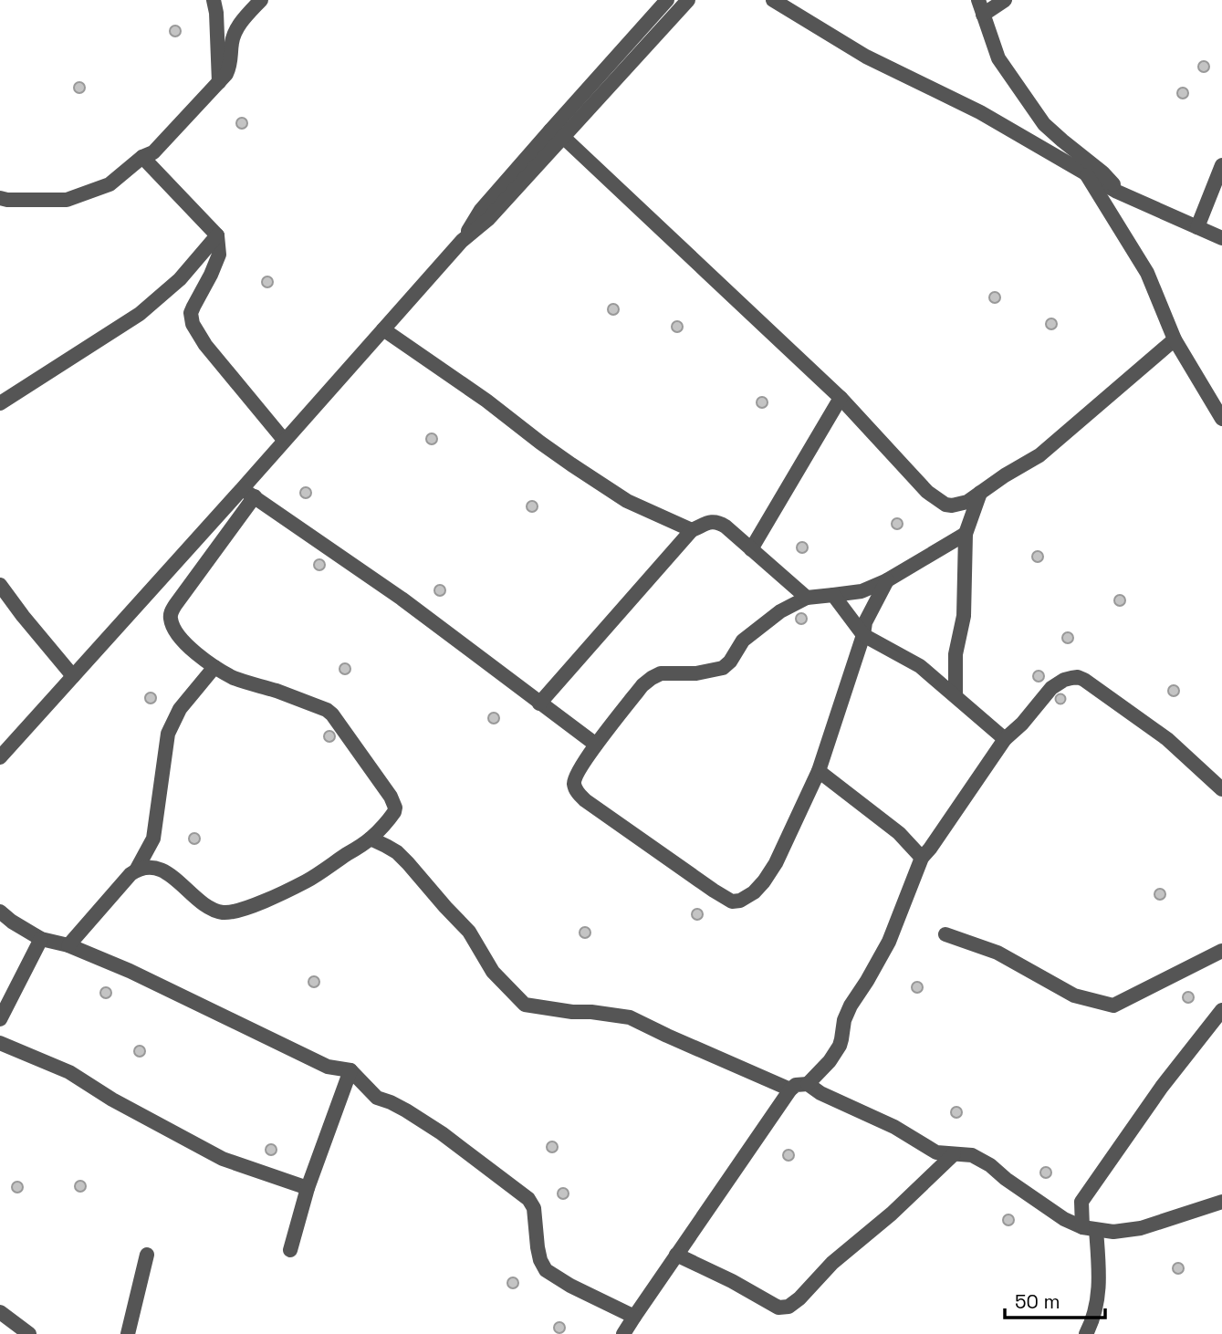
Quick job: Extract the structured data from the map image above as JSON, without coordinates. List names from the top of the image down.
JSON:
{
  "scale_bar": "50 m"
}
